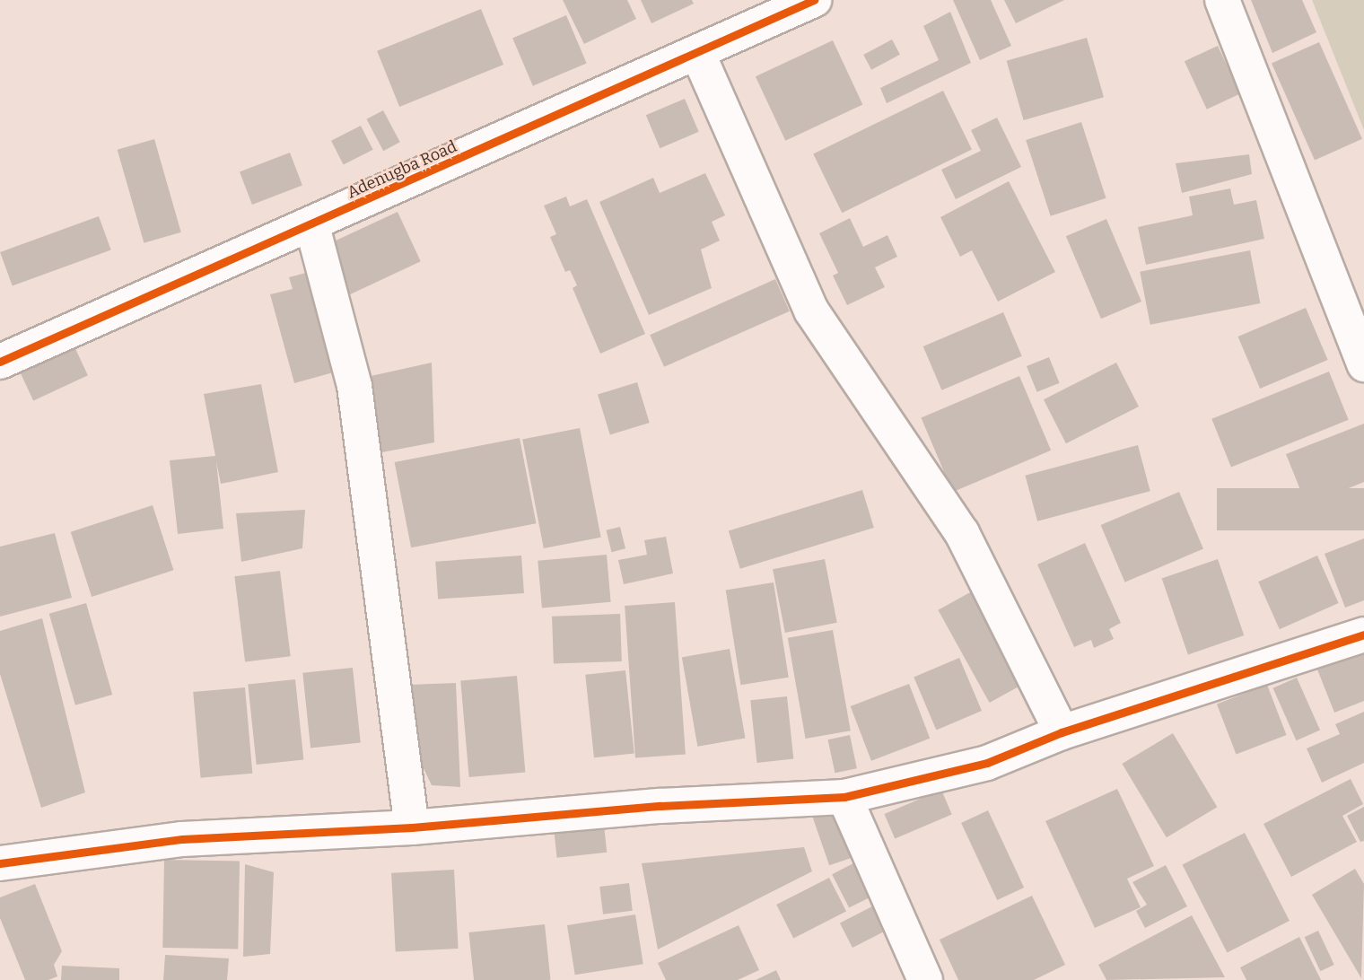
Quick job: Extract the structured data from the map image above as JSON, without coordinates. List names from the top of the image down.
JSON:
{
  "streets": {
    "street": ["Adenugba Road"]
  }
}
